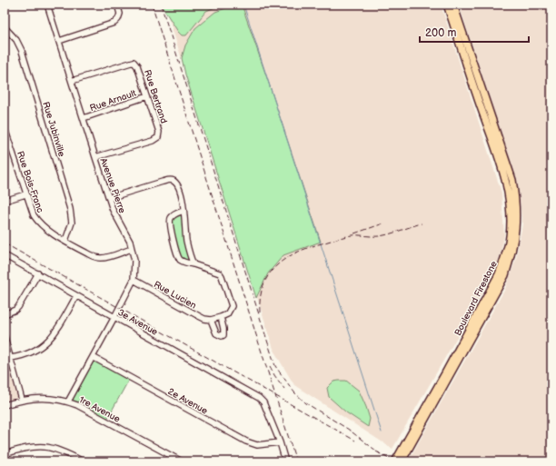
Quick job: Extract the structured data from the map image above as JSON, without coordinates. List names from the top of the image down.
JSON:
{
  "streets": {
    "main road": ["Boulevard Firestone"],
    "street": [
      "Rue Bertrand",
      "Rue Arnault",
      "Rue Jubinville",
      "Rue Bois-Franc",
      "Avenue Pierre",
      "Rue Lucien",
      "3e Avenue",
      "2e Avenue",
      "1re Avenue"
    ]
  },
  "crossings": [
    ["Rue Bertrand", "Rue Arnault"],
    ["Rue Bertrand", "Avenue Pierre"],
    ["Rue Arnault", "Avenue Pierre"],
    ["Rue Jubinville", "Rue Bois-Franc"],
    ["Rue Bois-Franc", "Avenue Pierre"],
    ["Avenue Pierre", "Rue Lucien"],
    ["Avenue Pierre", "3e Avenue"],
    ["Avenue Pierre", "2e Avenue"],
    ["Avenue Pierre", "1re Avenue"],
    ["3e Avenue", "2e Avenue"]
  ],
  "scale_bar": "200 m"
}
